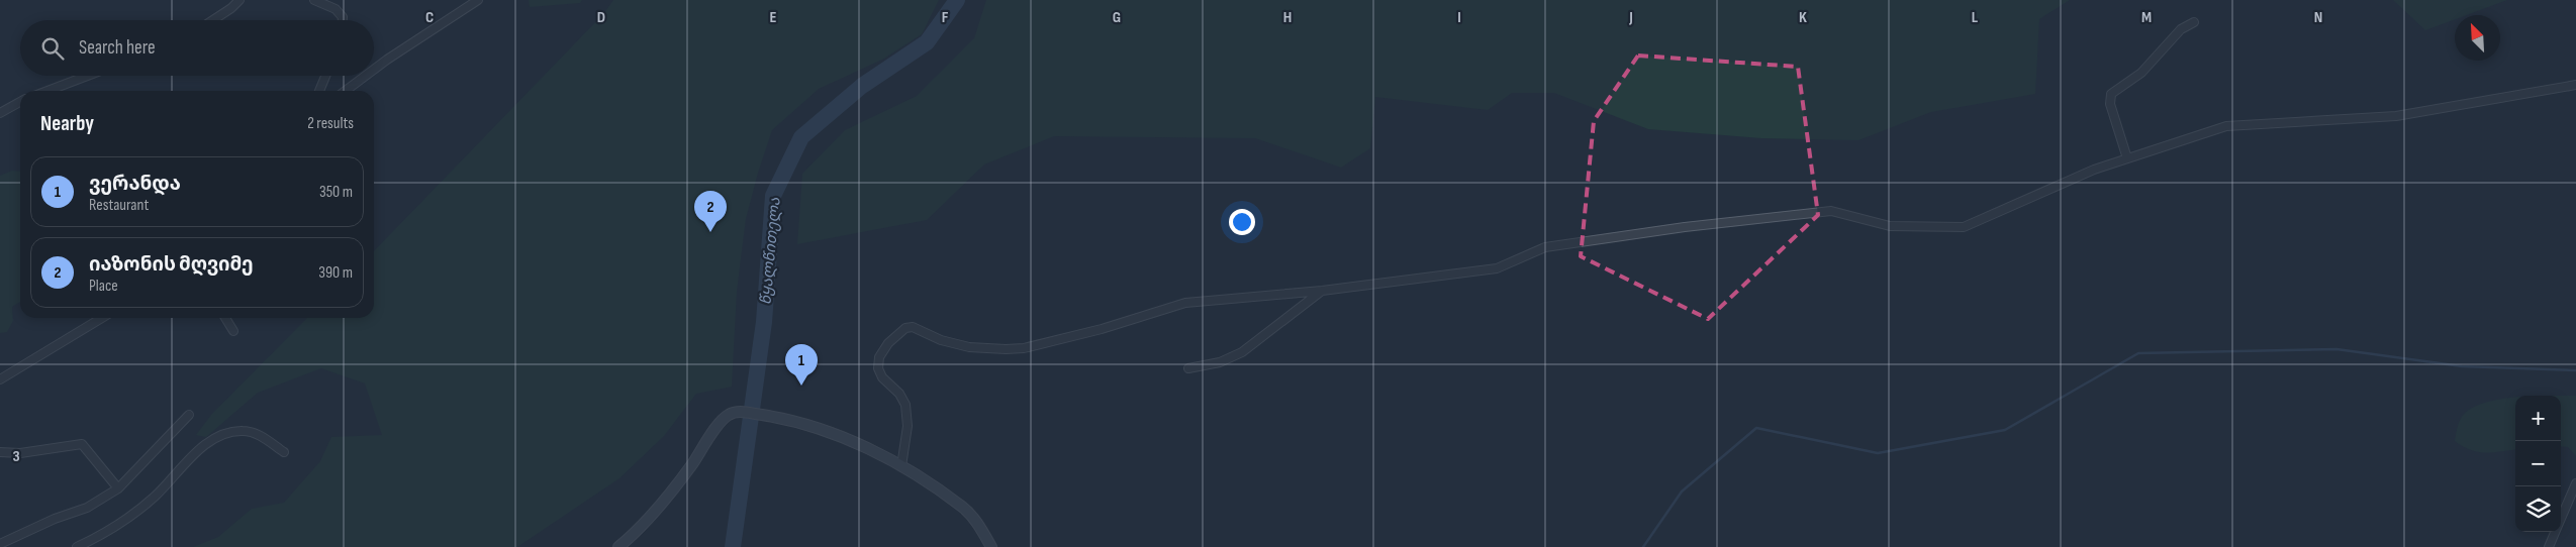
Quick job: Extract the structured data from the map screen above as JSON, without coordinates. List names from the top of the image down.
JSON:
{
  "water": ["წყალწითელა"],
  "north": "top left",
  "page": {
    "search": "Search here",
    "heading": ["Nearby", "2 results"],
    "list": [
      {
        "mark": "1",
        "name": "ვერანდა",
        "note": "Restaurant",
        "value": "350 m"
      },
      {
        "mark": "2",
        "name": "იაზონის მღვიმე",
        "note": "Place",
        "value": "390 m"
      }
    ],
    "pins": ["2", "1"],
    "map_buttons": ["+", "−"]
  },
  "grid": {
    "columns": [
      "C",
      "D",
      "E",
      "F",
      "G",
      "H",
      "I",
      "J",
      "K",
      "L",
      "M",
      "N"
    ],
    "rows": ["3"]
  }
}
